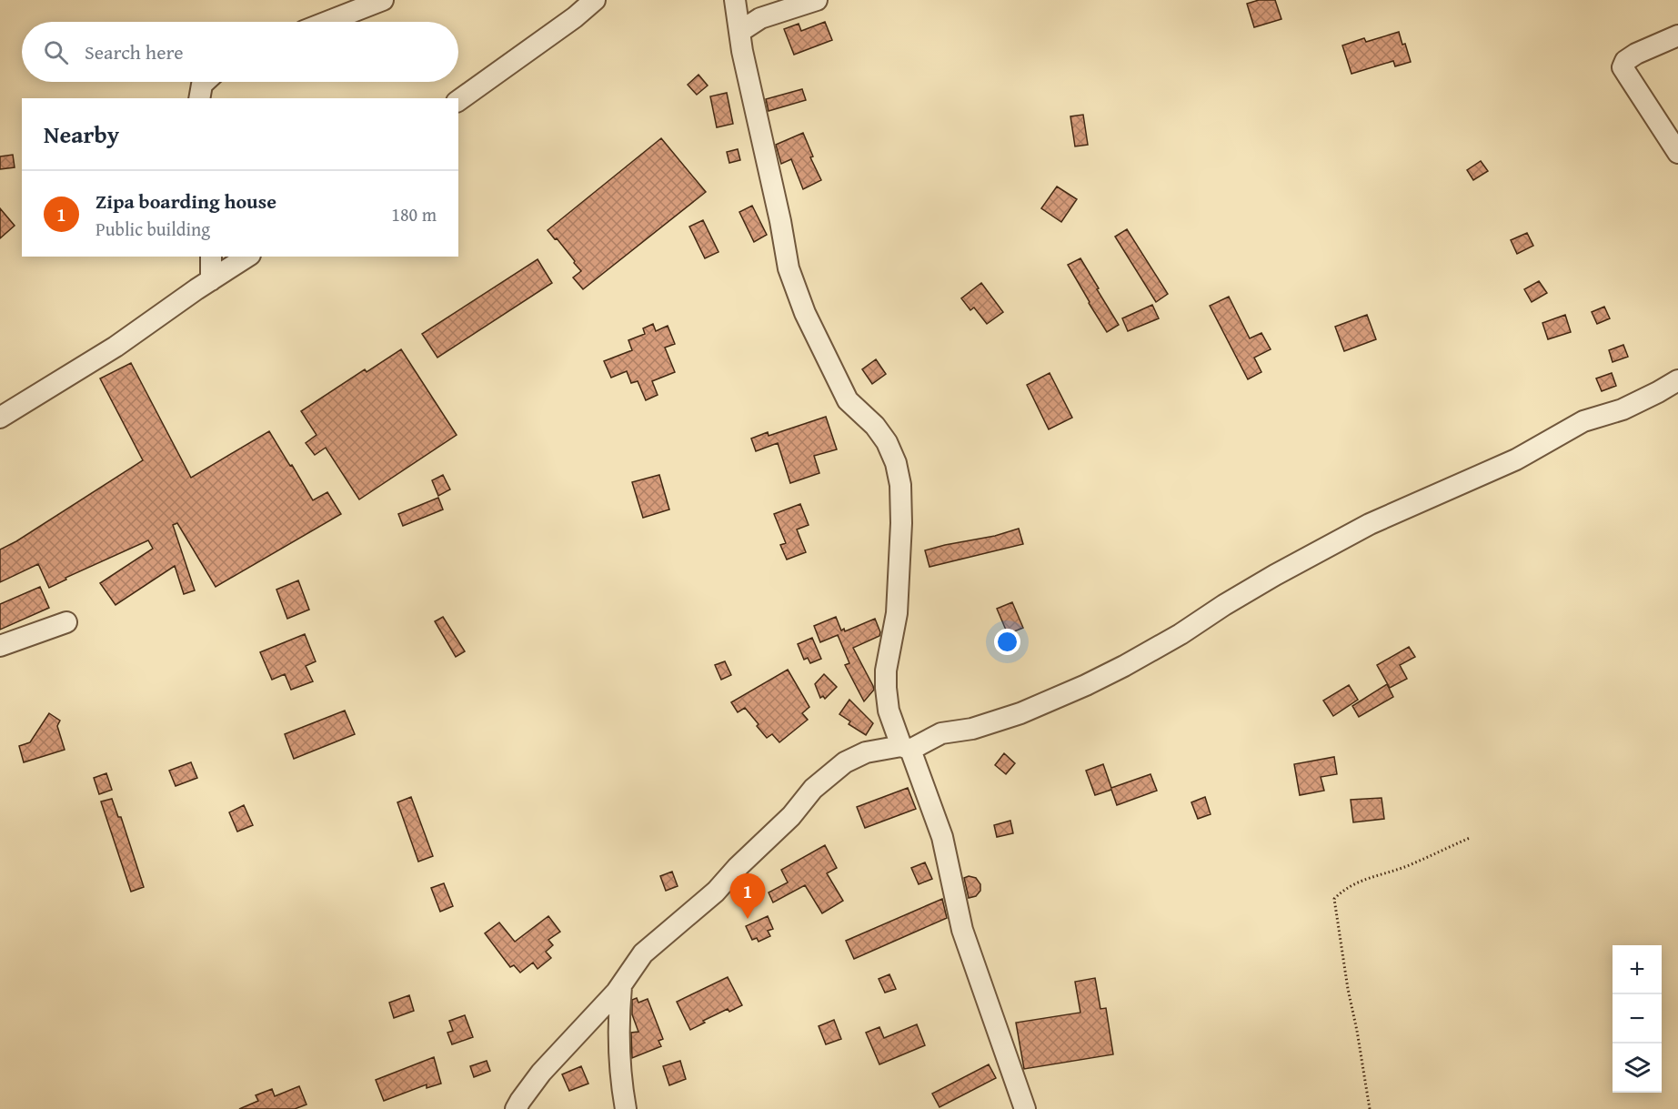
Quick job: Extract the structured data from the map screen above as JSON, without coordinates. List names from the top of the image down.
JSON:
{
  "page": {
    "search": "Search here",
    "heading": "Nearby",
    "list": [
      {
        "mark": "1",
        "name": "Zipa boarding house",
        "note": "Public building",
        "value": "180 m"
      }
    ],
    "pins": "1",
    "map_buttons": ["+", "−"]
  }
}
